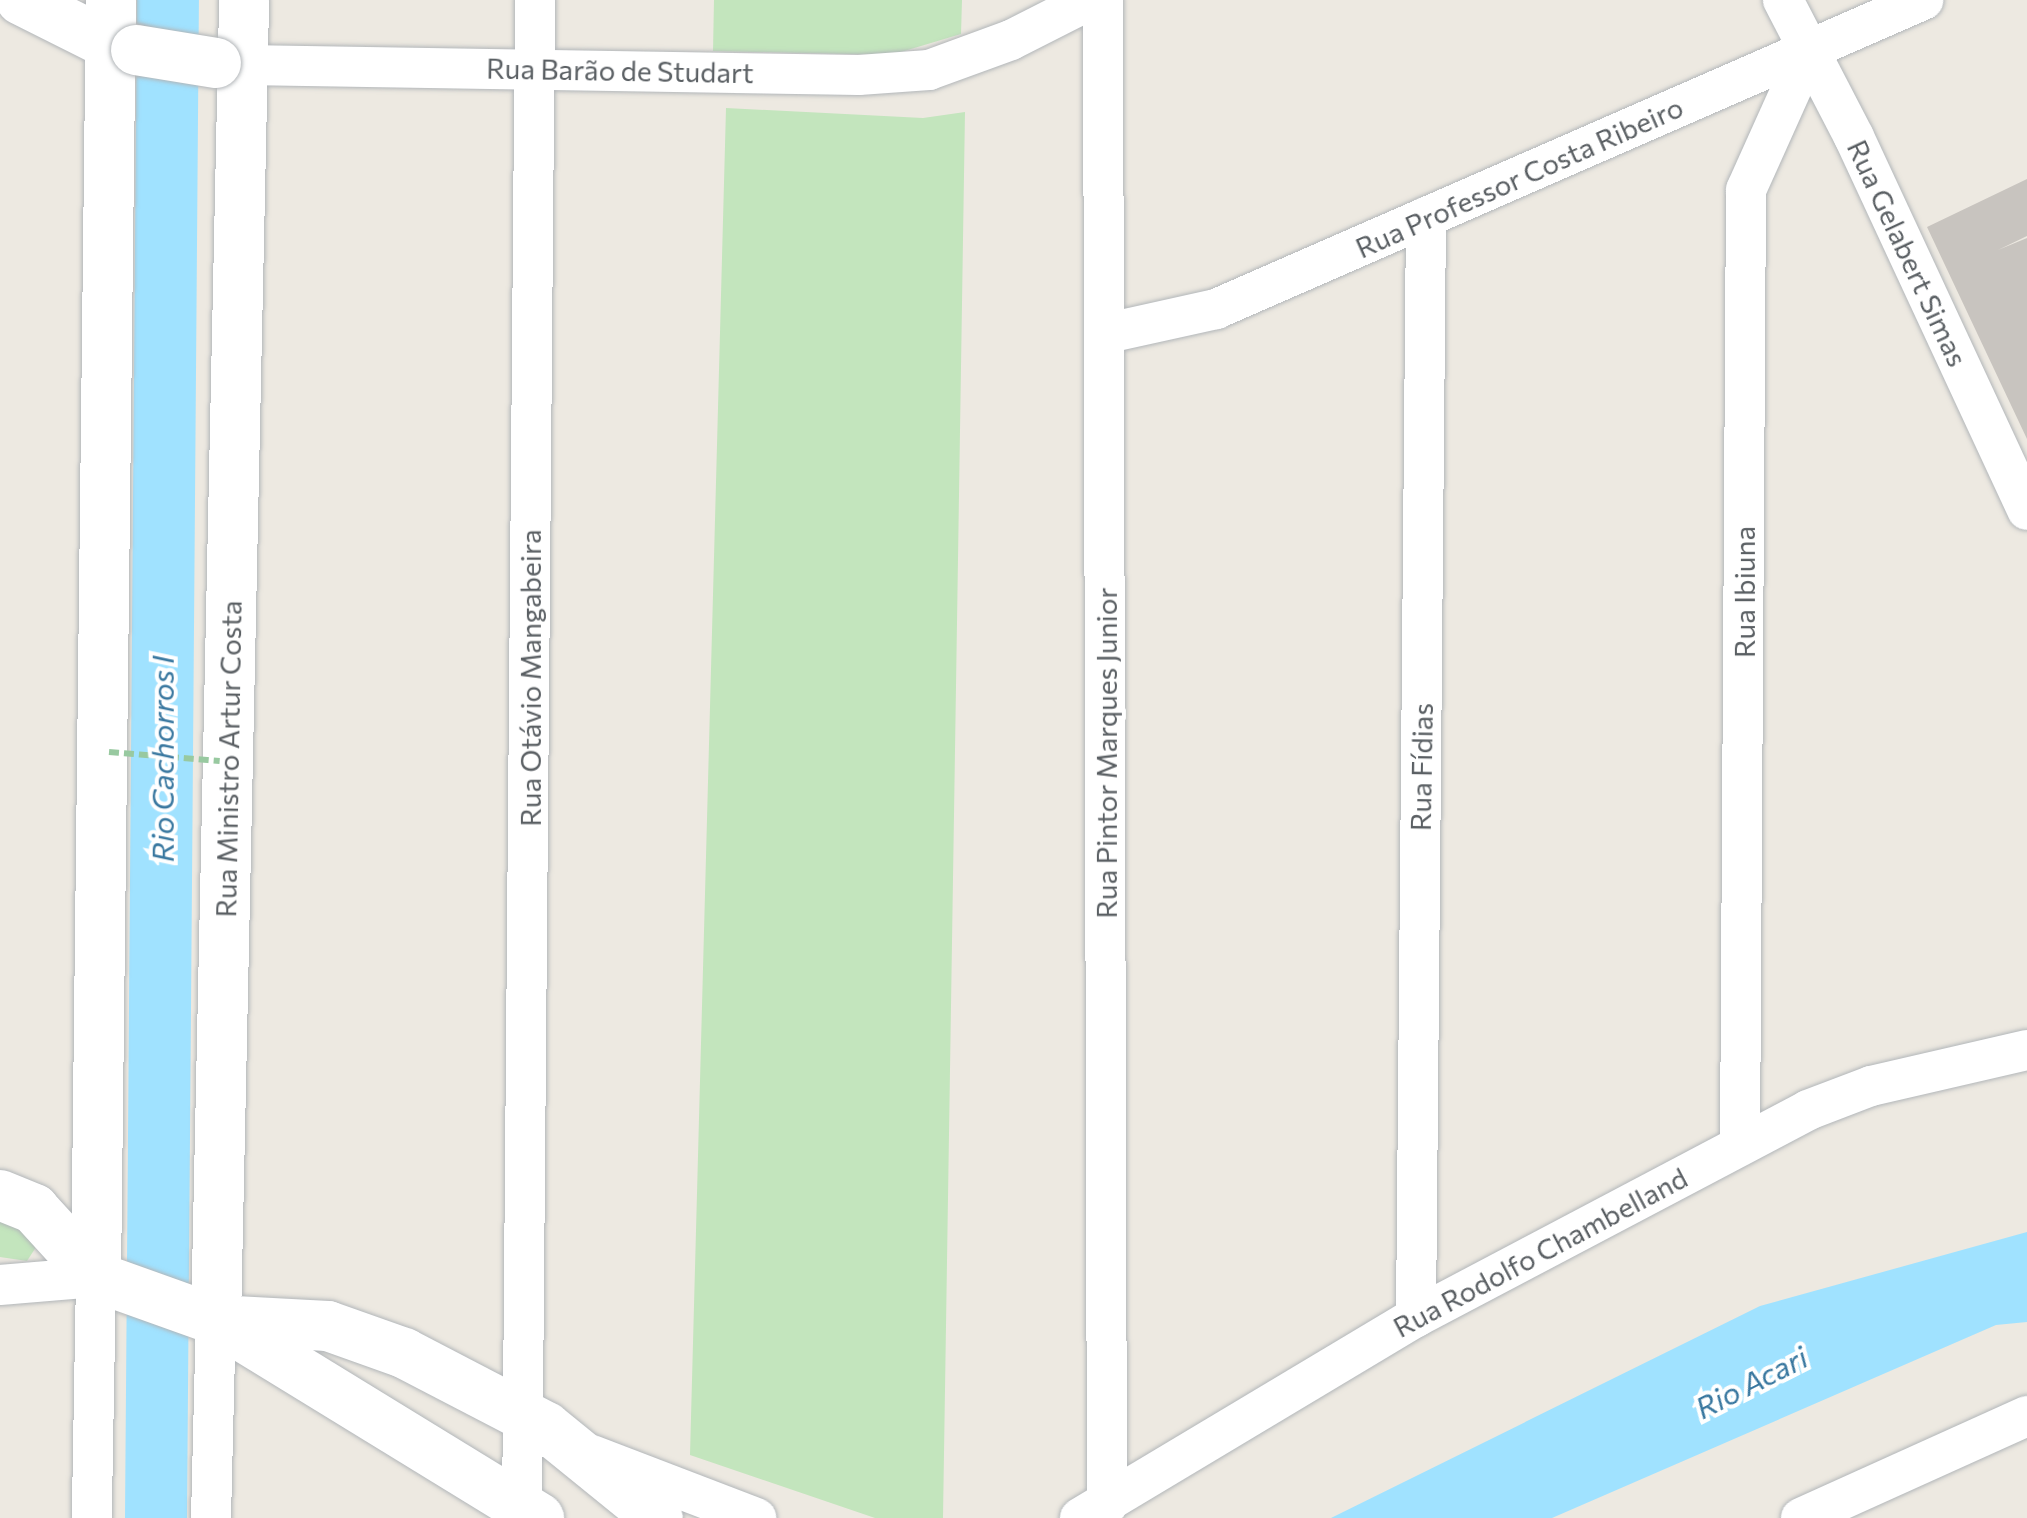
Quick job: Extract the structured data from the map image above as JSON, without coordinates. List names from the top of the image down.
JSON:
{
  "streets": {
    "street": [
      "Rua Barão de Studart",
      "Rua Professor Costa Ribeiro",
      "Rua Gelabert Simas",
      "Rua Ibiuna",
      "Rua Otávio Mangabeira",
      "Rua Pintor Marques Junior",
      "Rua Ministro Artur Costa",
      "Rua Fídias",
      "Rua Rodolfo Chambelland"
    ]
  },
  "crossings": [
    ["Rua Barão de Studart", "Rua Otávio Mangabeira"],
    ["Rua Barão de Studart", "Rua Ministro Artur Costa"],
    ["Rua Professor Costa Ribeiro", "Rua Gelabert Simas"],
    ["Rua Professor Costa Ribeiro", "Rua Ibiuna"],
    ["Rua Professor Costa Ribeiro", "Rua Pintor Marques Junior"],
    ["Rua Professor Costa Ribeiro", "Rua Fídias"],
    ["Rua Gelabert Simas", "Rua Ibiuna"],
    ["Rua Ibiuna", "Rua Rodolfo Chambelland"],
    ["Rua Pintor Marques Junior", "Rua Rodolfo Chambelland"],
    ["Rua Fídias", "Rua Rodolfo Chambelland"]
  ],
  "water": ["Rio Cachorros I", "Rio Acari"]
}
